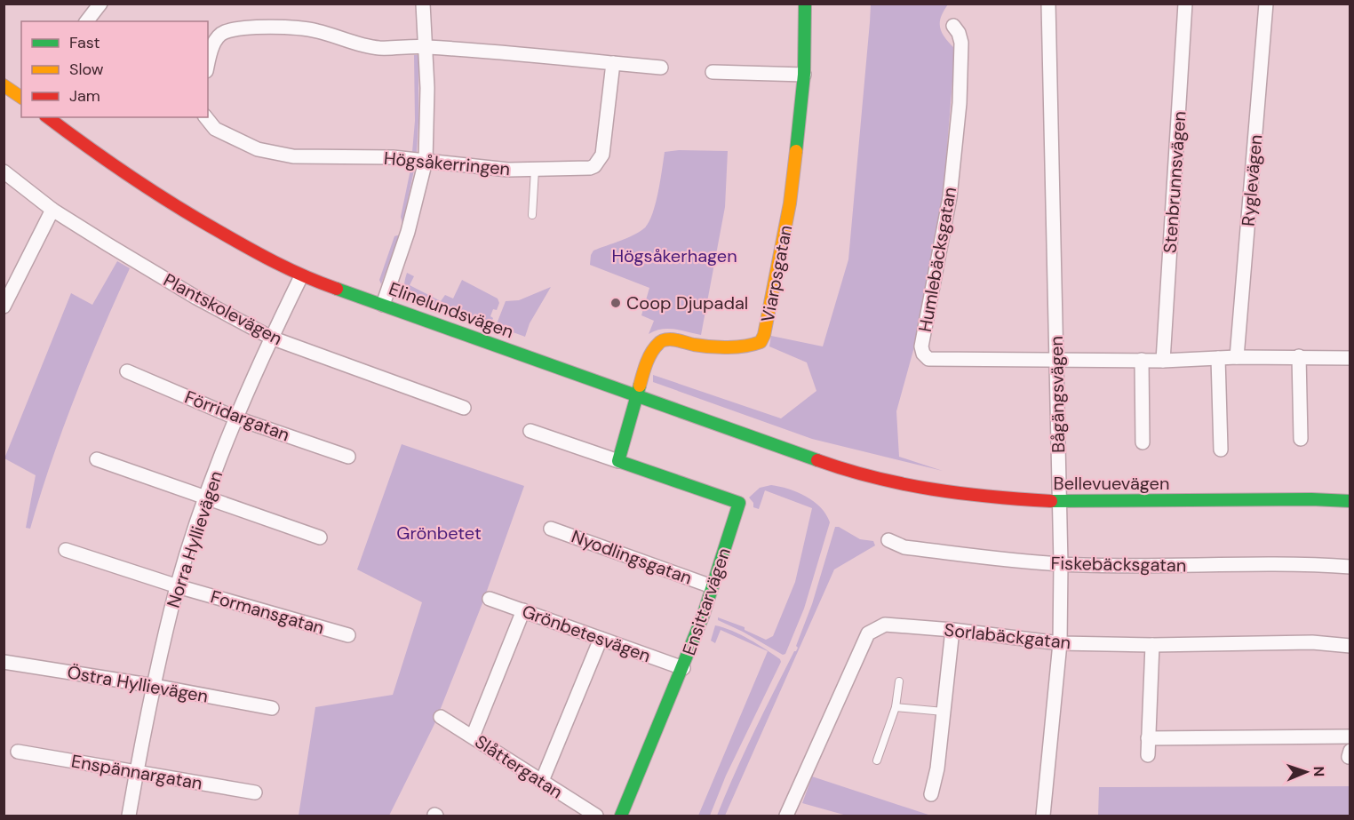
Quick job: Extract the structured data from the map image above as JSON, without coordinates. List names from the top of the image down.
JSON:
{
  "streets": {
    "street": [
      "Högsåkerringen",
      "Ryglevägen",
      "Stenbrunnsvägen",
      "Humlebäcksgatan",
      "Viarpsgatan",
      "Plantskolevägen",
      "Elinelundsvägen",
      "Bågängsvägen",
      "Förridargatan",
      "Bellevuevägen",
      "Norra Hyllievägen",
      "Nyodlingsgatan",
      "Fiskebäcksgatan",
      "Ensittarvägen",
      "Formansgatan",
      "Grönbetesvägen",
      "Sorlabäckgatan",
      "Östra Hyllievägen",
      "Slåttergatan",
      "Enspännargatan"
    ]
  },
  "crossings": [
    ["Ryglevägen", "Humlebäcksgatan"],
    ["Stenbrunnsvägen", "Humlebäcksgatan"],
    ["Humlebäcksgatan", "Bågängsvägen"],
    ["Viarpsgatan", "Elinelundsvägen"],
    ["Plantskolevägen", "Norra Hyllievägen"],
    ["Elinelundsvägen", "Bellevuevägen"],
    ["Elinelundsvägen", "Norra Hyllievägen"],
    ["Bågängsvägen", "Bellevuevägen"],
    ["Bågängsvägen", "Fiskebäcksgatan"],
    ["Bågängsvägen", "Sorlabäckgatan"],
    ["Förridargatan", "Norra Hyllievägen"],
    ["Norra Hyllievägen", "Formansgatan"],
    ["Norra Hyllievägen", "Östra Hyllievägen"],
    ["Norra Hyllievägen", "Enspännargatan"],
    ["Nyodlingsgatan", "Ensittarvägen"],
    ["Ensittarvägen", "Grönbetesvägen"]
  ],
  "parks": ["Högsåkerhagen", "Grönbetet"],
  "places": ["Coop Djupadal"],
  "legend": ["Fast", "Slow", "Jam"],
  "north": "right"
}
